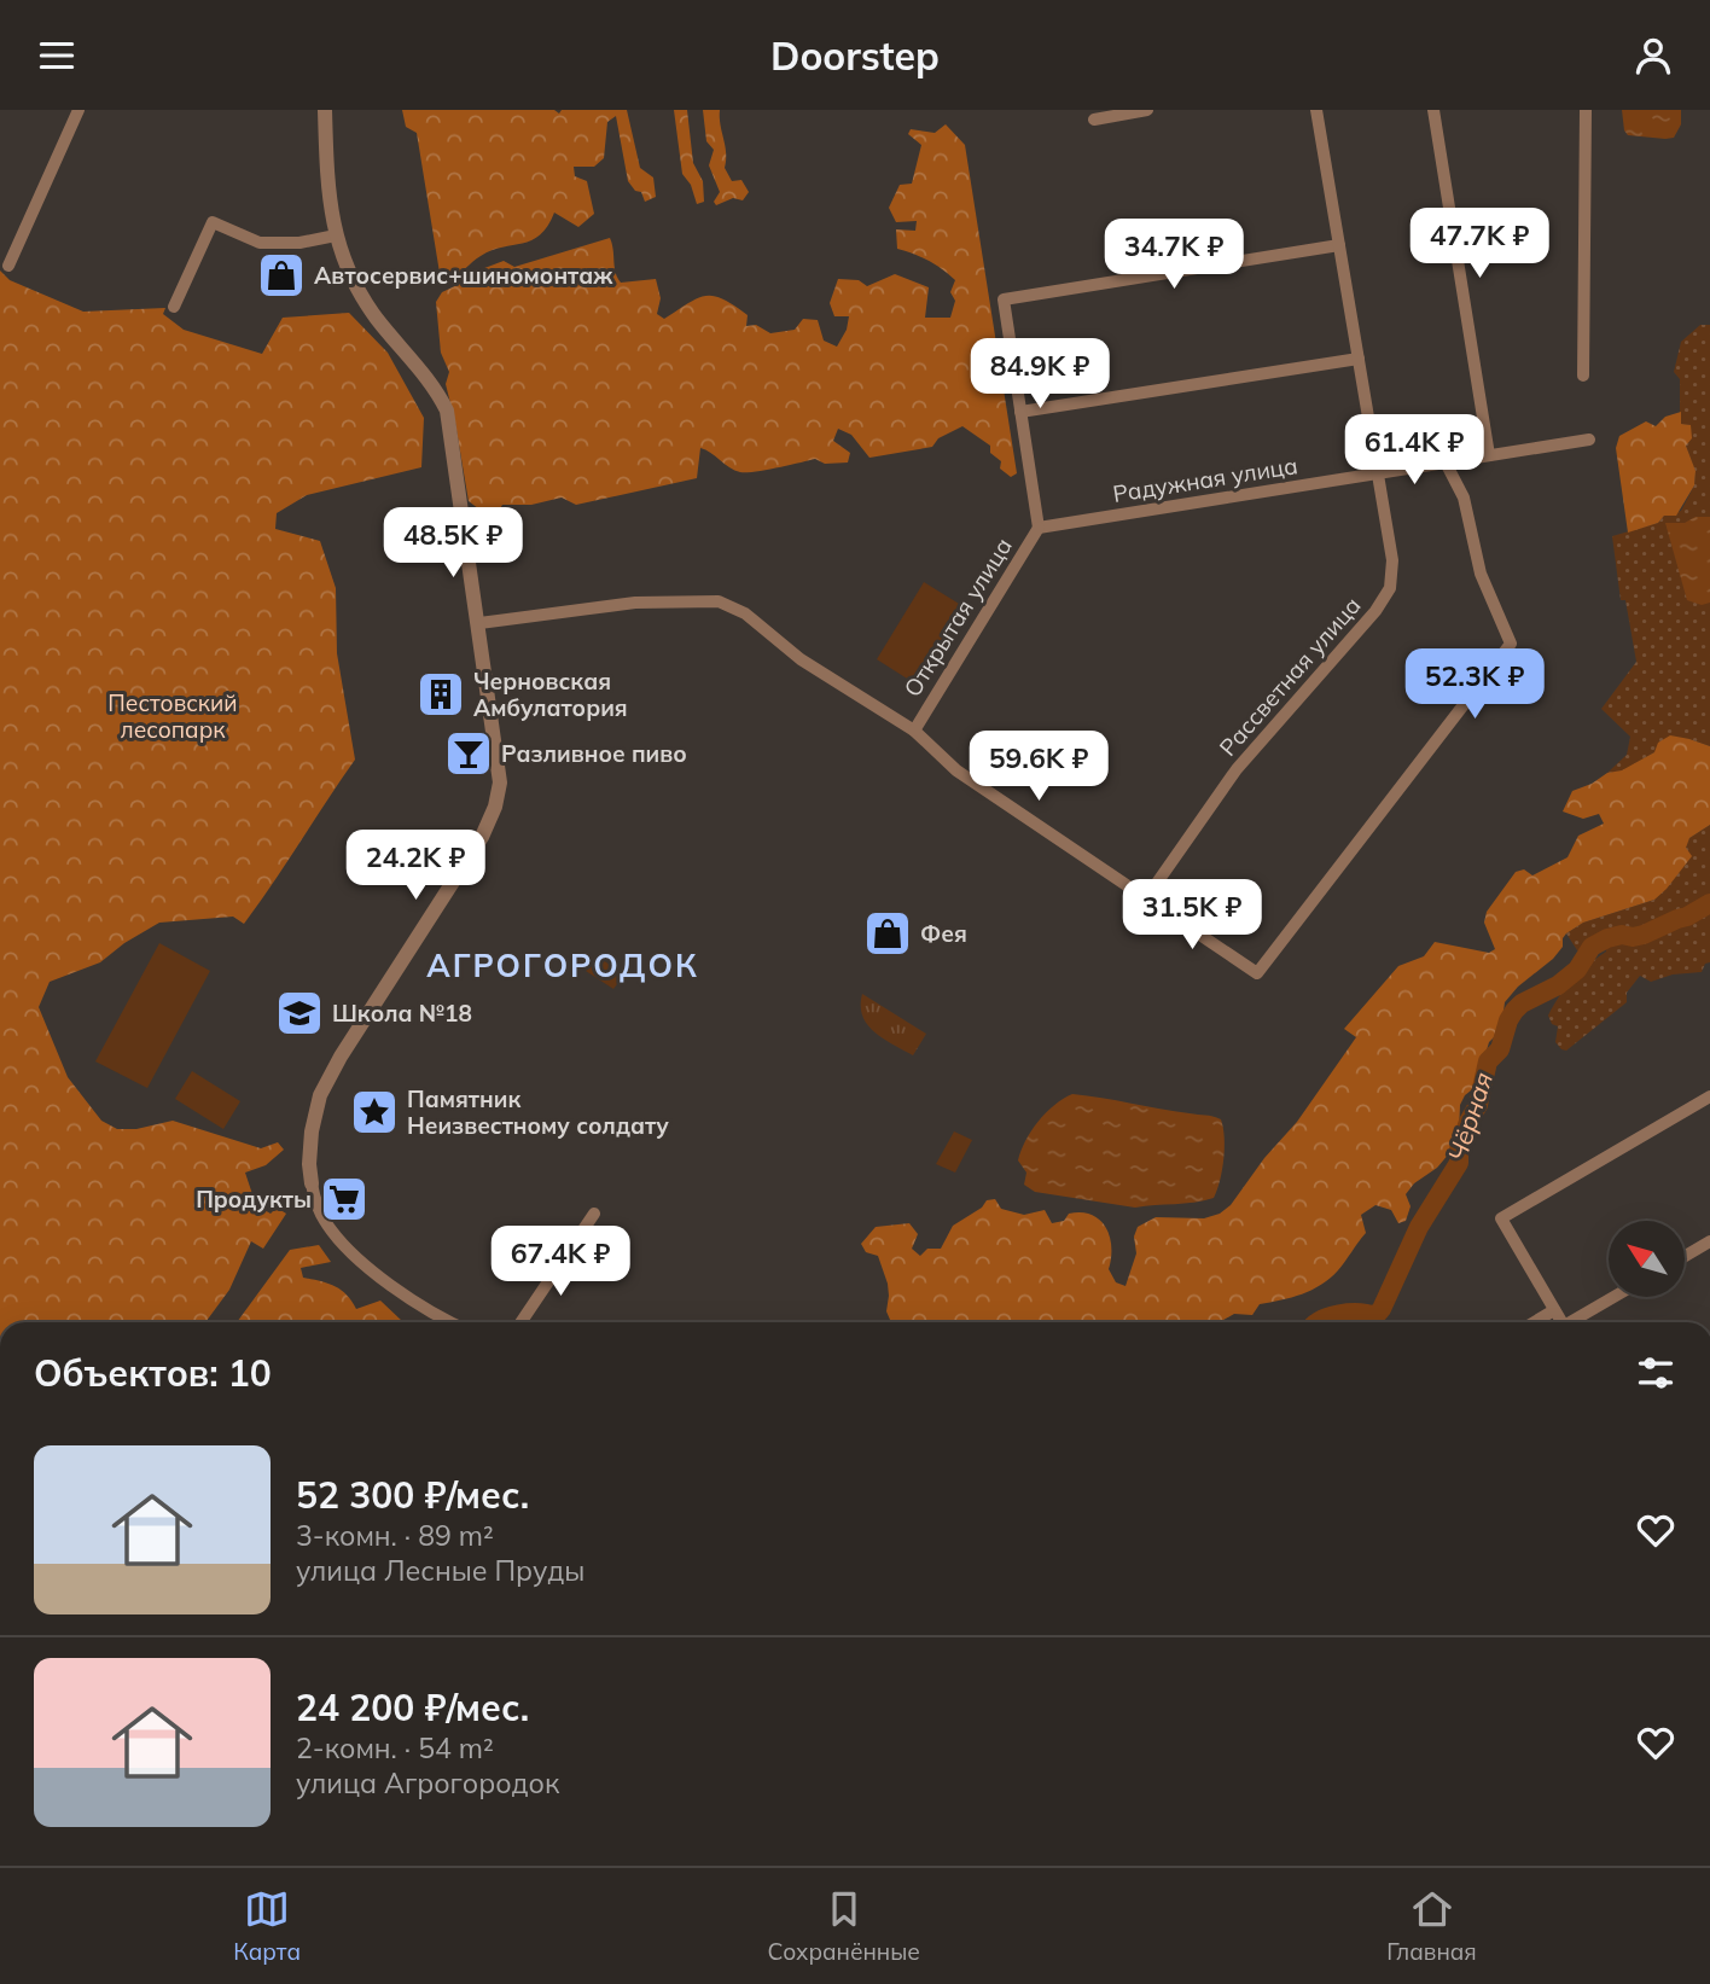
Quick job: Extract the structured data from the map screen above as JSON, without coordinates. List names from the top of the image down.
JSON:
{
  "streets": {
    "street": ["Радужная улица", "Открытая улица", "Рассветная улица"]
  },
  "crossings": [
    ["Радужная улица", "Открытая улица"],
    ["Радужная улица", "Рассветная улица"]
  ],
  "districts": ["АГРОГОРОДОК"],
  "water": ["Чёрная"],
  "parks": ["Пестовский лесопарк"],
  "places": {
    "shop": ["Автосервис+шиномонтаж", "Фея"],
    "building": ["Черновская Амбулатория"],
    "bar": ["Разливное пиво"],
    "school or university": ["Школа №18"],
    "place": ["Памятник Неизвестному солдату"],
    "supermarket": ["Продукты"]
  },
  "north": "top left",
  "page": {
    "header": "Doorstep",
    "price": [
      "47.7K ₽",
      "34.7K ₽",
      "84.9K ₽",
      "61.4K ₽",
      "48.5K ₽",
      "52.3K ₽",
      "59.6K ₽",
      "24.2K ₽",
      "31.5K ₽",
      "67.4K ₽"
    ],
    "heading": "Объектов: 10",
    "list": [
      {
        "name": "52 300 ₽/мес.",
        "note": "3-комн. · 89 m² · улица Лесные Пруды"
      },
      {
        "name": "24 200 ₽/мес.",
        "note": "2-комн. · 54 m² · улица Агрогородок"
      }
    ],
    "tabs": ["Карта", "Сохранённые", "Главная"]
  }
}
